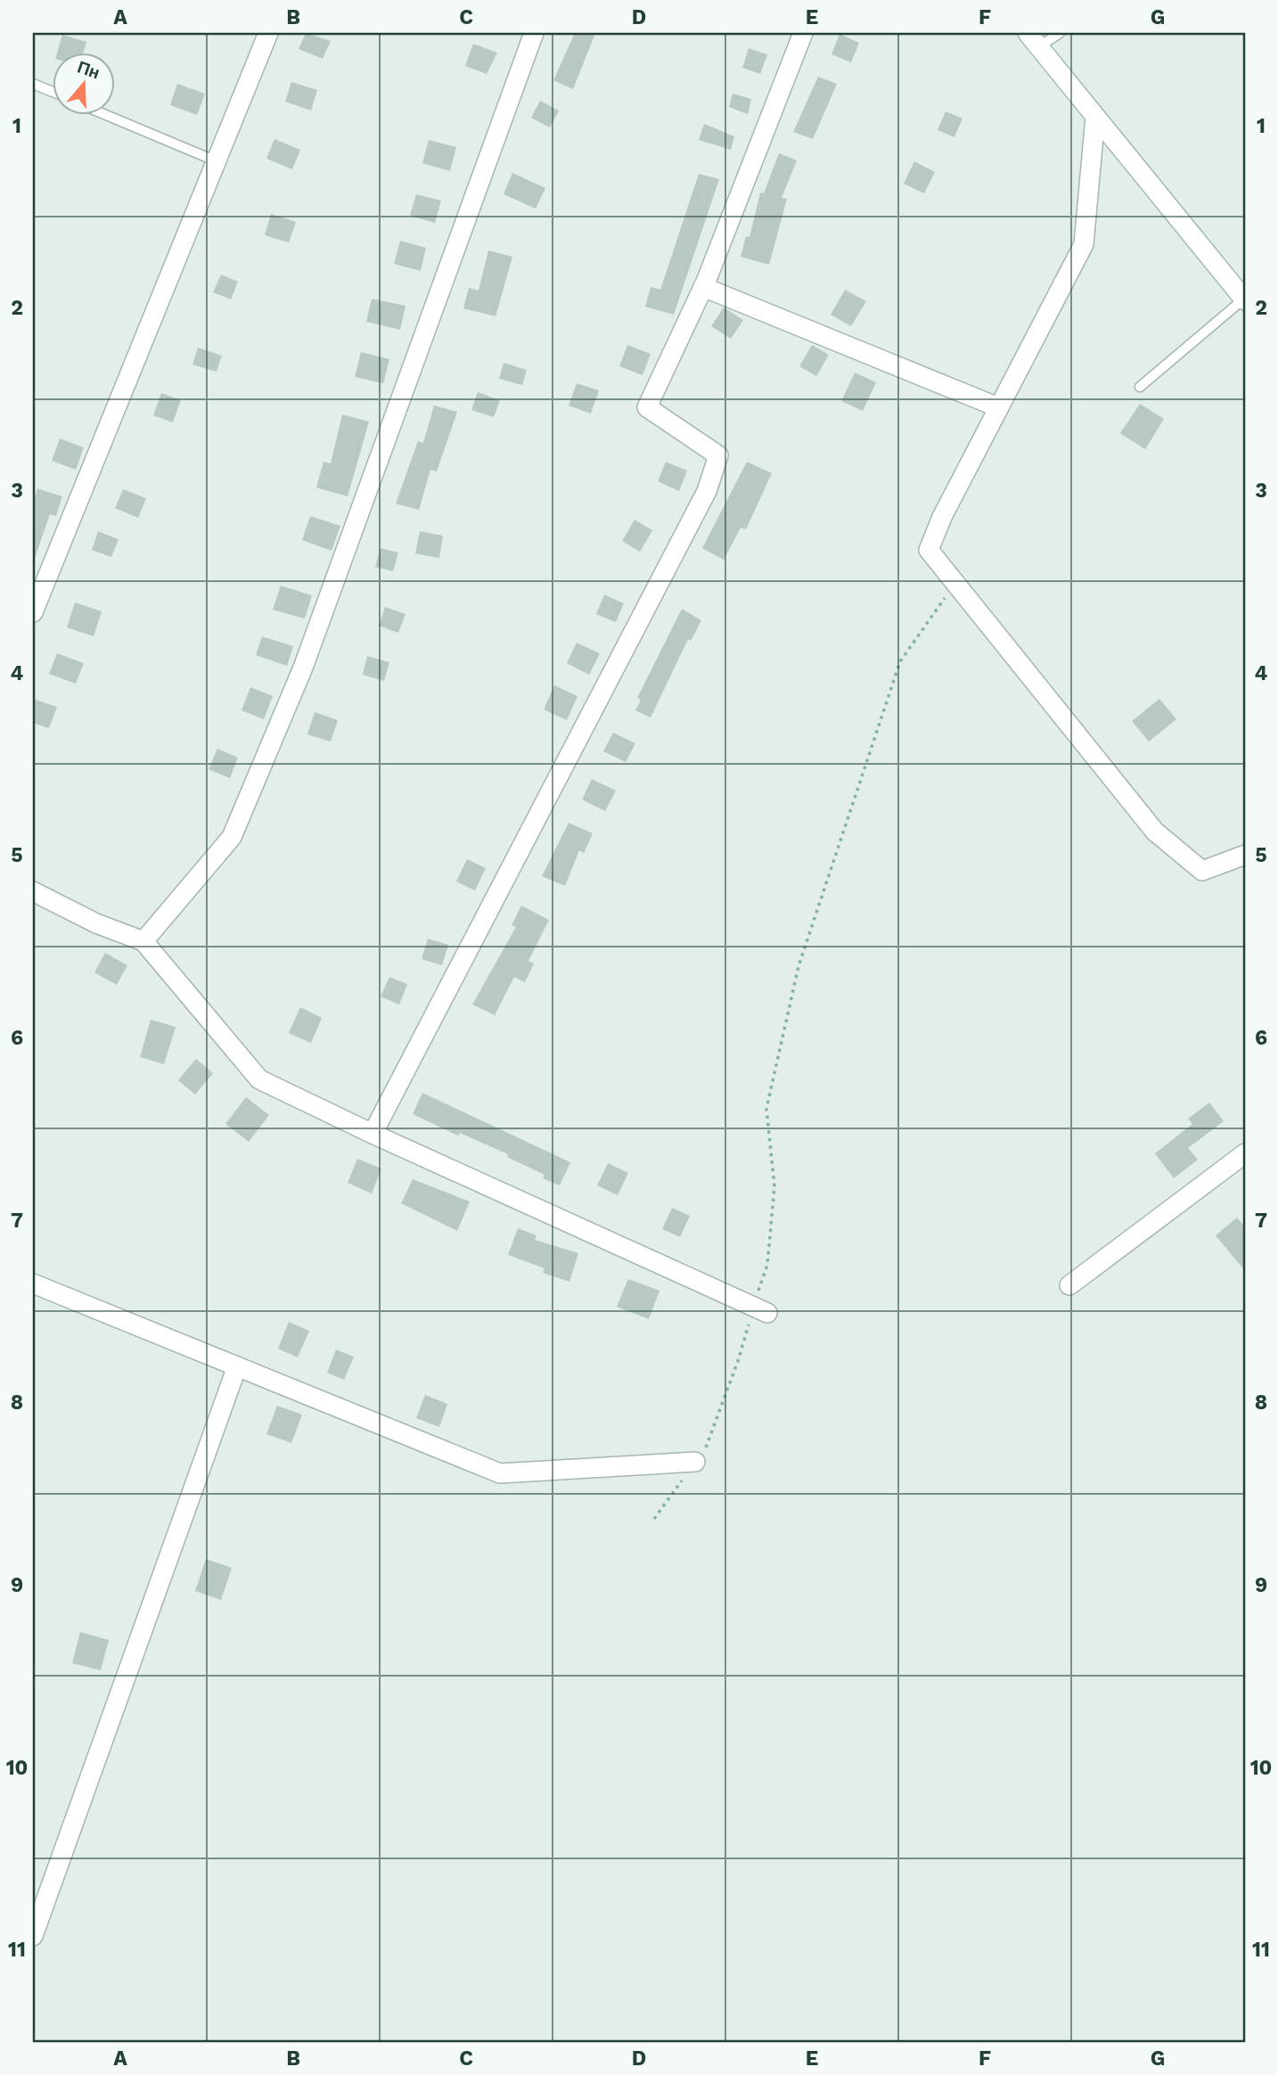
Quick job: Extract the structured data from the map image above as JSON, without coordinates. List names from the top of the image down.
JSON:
{
  "north": "top",
  "grid": {
    "columns": [
      "A",
      "B",
      "C",
      "D",
      "E",
      "F",
      "G"
    ],
    "rows": [
      "1",
      "2",
      "3",
      "4",
      "5",
      "6",
      "7",
      "8",
      "9",
      "10",
      "11"
    ]
  }
}
